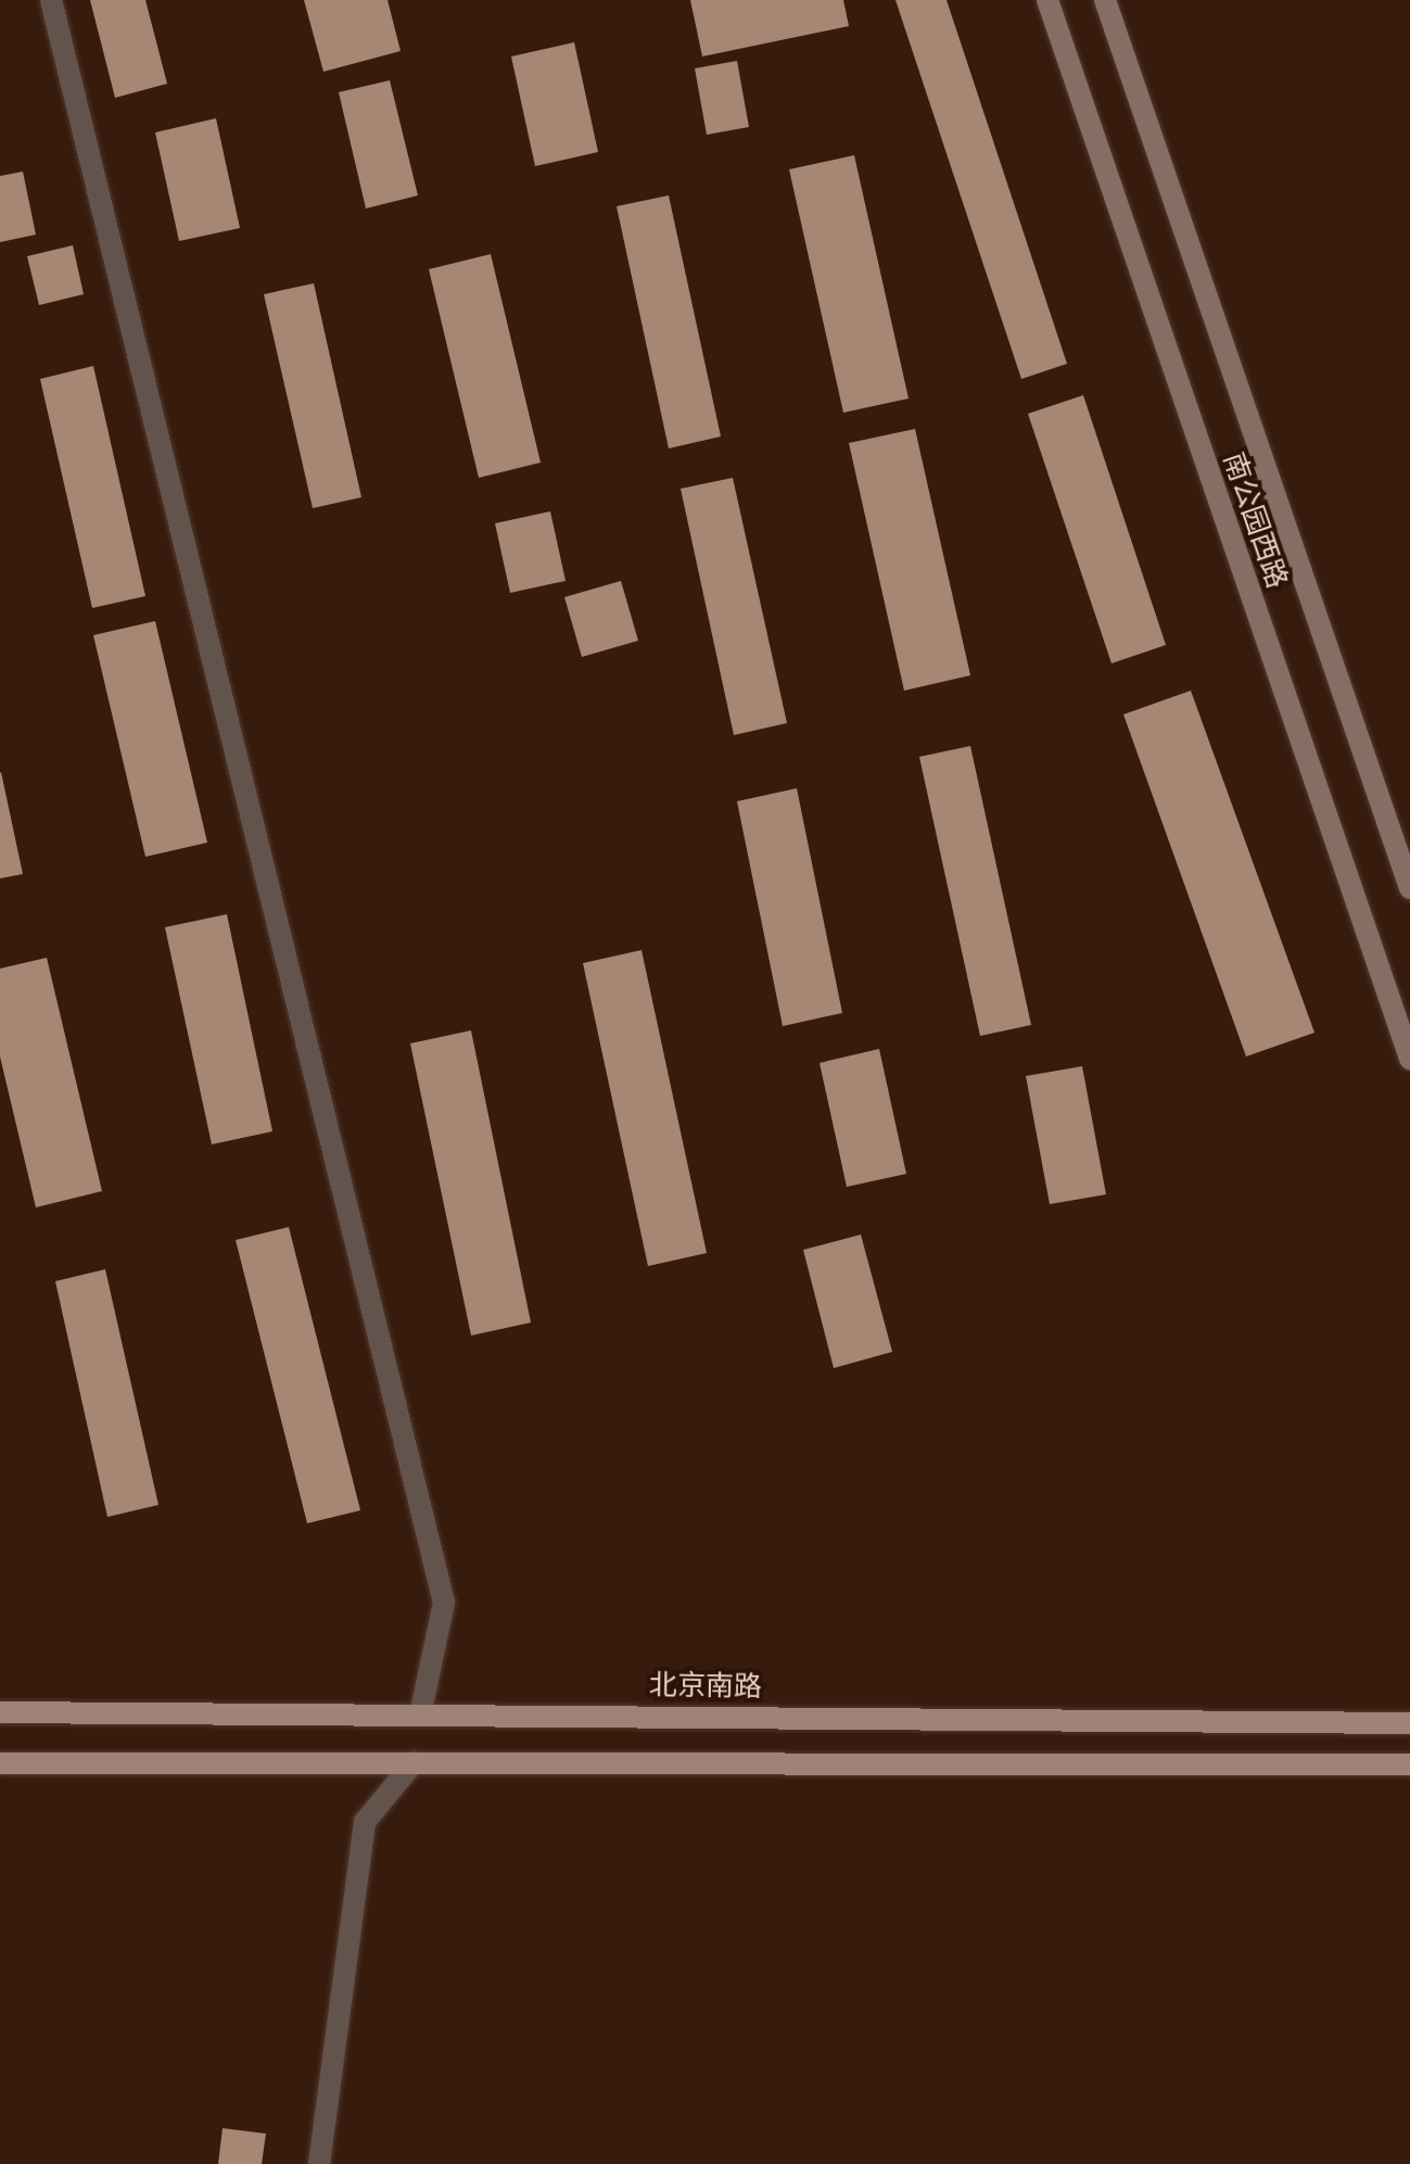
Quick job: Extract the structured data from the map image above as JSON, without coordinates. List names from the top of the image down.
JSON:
{
  "streets": {
    "main road": ["南公园西路", "北京南路"]
  }
}
